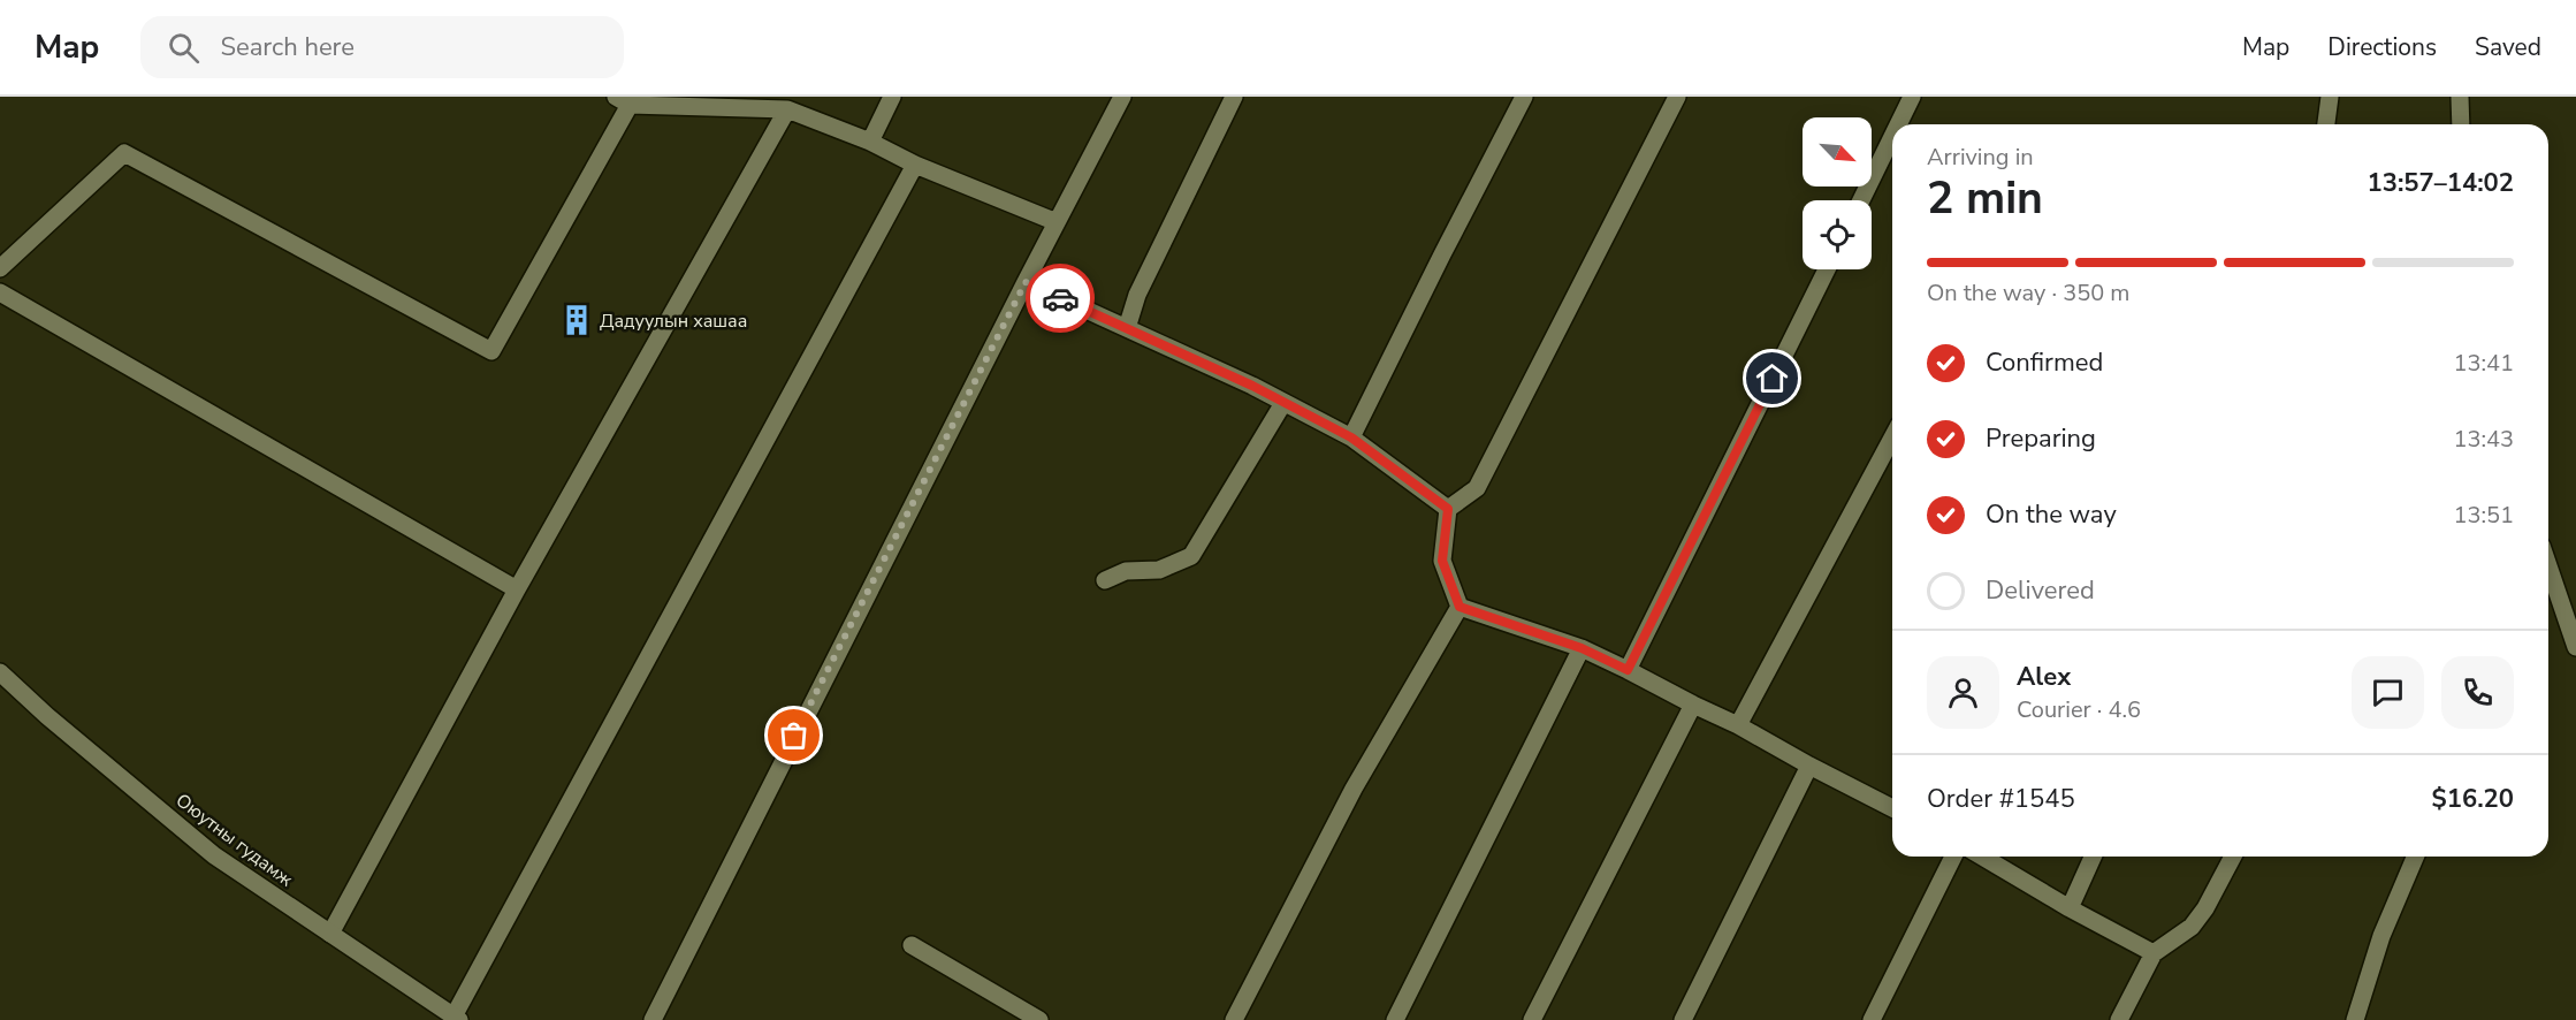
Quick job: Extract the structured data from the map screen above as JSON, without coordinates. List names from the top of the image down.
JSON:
{
  "streets": {
    "street": ["Оюутны гудамж"]
  },
  "places": {
    "building": ["Дадуулын хашаа"]
  },
  "north": "bottom right",
  "page": {
    "header": "Map",
    "search": "Search here",
    "nav": ["Map", "Directions", "Saved"],
    "heading": ["2 min", "Arriving in", "13:57–14:02"],
    "panel": [
      "Alex",
      "Courier · 4.6",
      "Order #1545",
      "$16.20"
    ],
    "bar": "On the way · 350 m",
    "list": [
      ["Confirmed", "13:41"],
      ["Preparing", "13:43"],
      ["On the way", "13:51"],
      "Delivered"
    ]
  }
}
